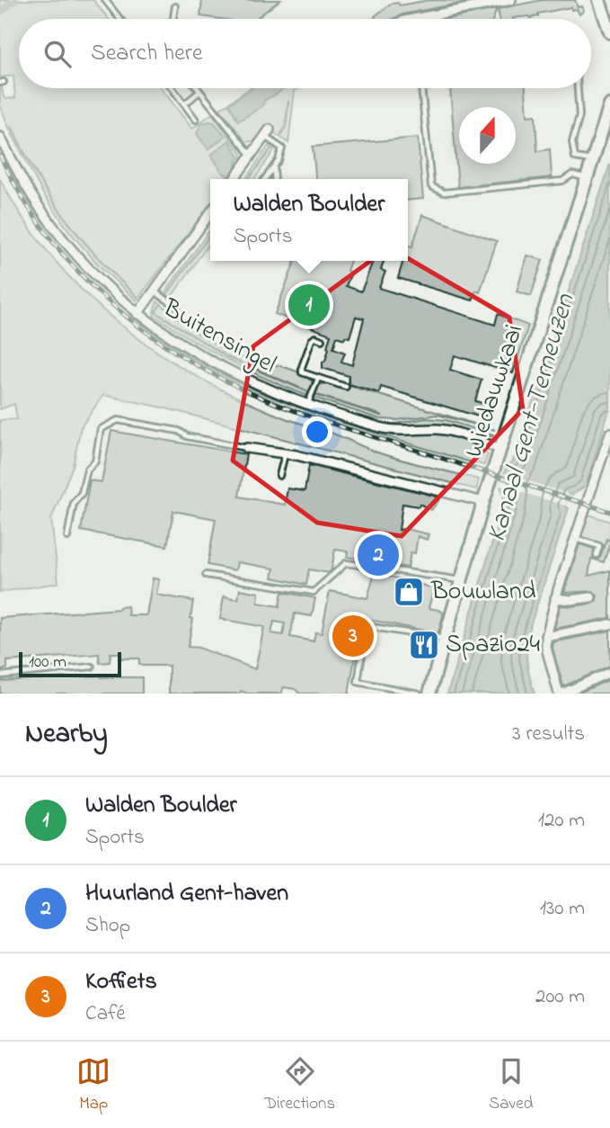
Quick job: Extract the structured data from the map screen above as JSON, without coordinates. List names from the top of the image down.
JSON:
{
  "streets": {
    "main road": ["Wiedauwkaai"],
    "street": ["Buitensingel"]
  },
  "crossings": [
    ["Buitensingel", "Wiedauwkaai"]
  ],
  "water": ["Kanaal Gent-Terneuzen"],
  "places": {
    "shop": ["Bouwland"],
    "restaurant": ["Spazio24"]
  },
  "scale_bar": "100 m",
  "north": "top",
  "page": {
    "search": "Search here",
    "popup": ["Walden Boulder", "Sports"],
    "pins": ["1", "2", "3"],
    "scale": "100 m",
    "heading": ["Nearby", "3 results"],
    "list": [
      {
        "mark": "1",
        "name": "Walden Boulder",
        "note": "Sports",
        "value": "120 m"
      },
      {
        "mark": "2",
        "name": "Huurland Gent-haven",
        "note": "Shop",
        "value": "130 m"
      },
      {
        "mark": "3",
        "name": "Koffiets",
        "note": "Café",
        "value": "200 m"
      }
    ],
    "nav": ["Map", "Directions", "Saved"]
  }
}
